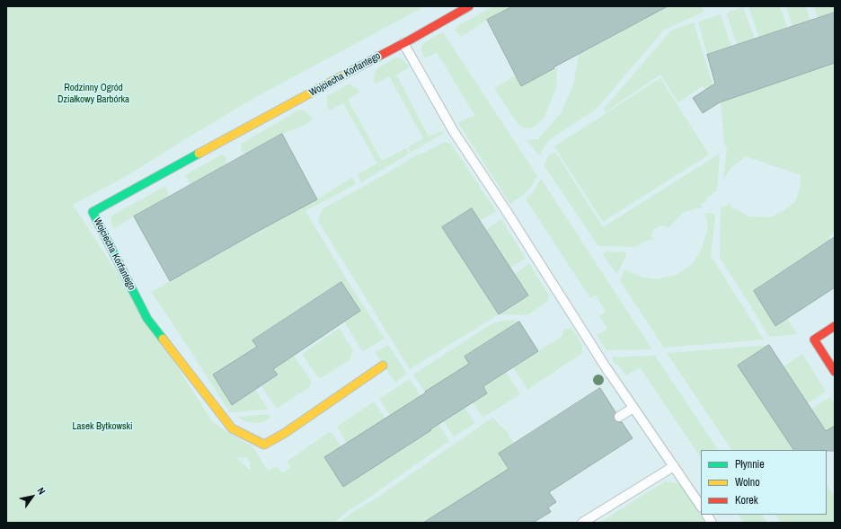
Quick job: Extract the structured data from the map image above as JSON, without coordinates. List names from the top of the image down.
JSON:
{
  "streets": {
    "street": ["Wojciecha Korfantego"]
  },
  "parks": ["Rodzinny Ogród Działkowy Barbórka", "Lasek Bytkowski"],
  "legend": ["Płynnie", "Wolno", "Korek"],
  "north": "top right"
}
